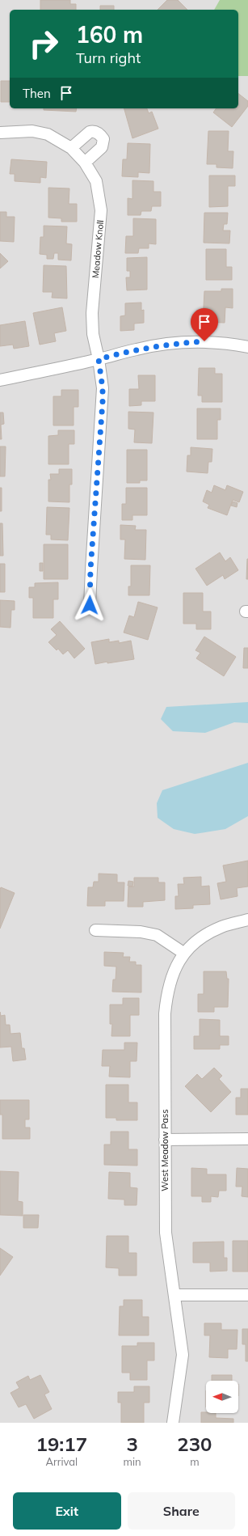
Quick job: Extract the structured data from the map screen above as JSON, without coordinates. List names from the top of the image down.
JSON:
{
  "streets": {
    "street": ["Meadow Knoll", "West Meadow Pass"]
  },
  "north": "left",
  "page": {
    "turn": ["160 m", "Turn right"],
    "then": "Then",
    "eta": [
      "19:17",
      "Arrival",
      "3",
      "min",
      "230",
      "m"
    ],
    "buttons": ["Exit", "Share"]
  }
}
